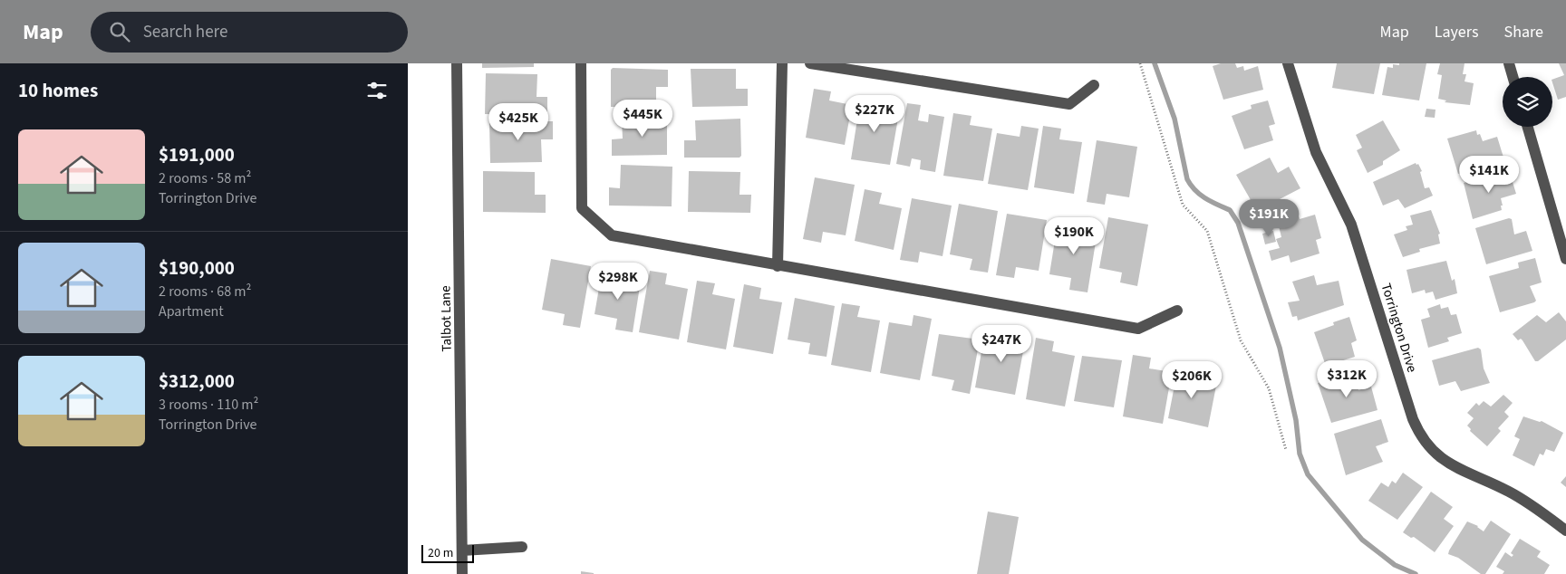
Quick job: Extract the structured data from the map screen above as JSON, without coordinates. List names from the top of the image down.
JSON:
{
  "streets": {
    "street": ["Talbot Lane", "Torrington Drive"]
  },
  "scale_bar": "20 m",
  "page": {
    "header": "Map",
    "search": "Search here",
    "nav": ["Map", "Layers", "Share"],
    "heading": "10 homes",
    "price": [
      "$227K",
      "$445K",
      "$425K",
      "$141K",
      "$191K",
      "$190K",
      "$298K",
      "$247K",
      "$312K",
      "$206K"
    ],
    "list": [
      {
        "name": "$191,000",
        "note": "2 rooms · 58 m² · Torrington Drive"
      },
      {
        "name": "$190,000",
        "note": "2 rooms · 68 m² · Apartment"
      },
      {
        "name": "$312,000",
        "note": "3 rooms · 110 m² · Torrington Drive"
      }
    ],
    "scale": "20 m"
  }
}
